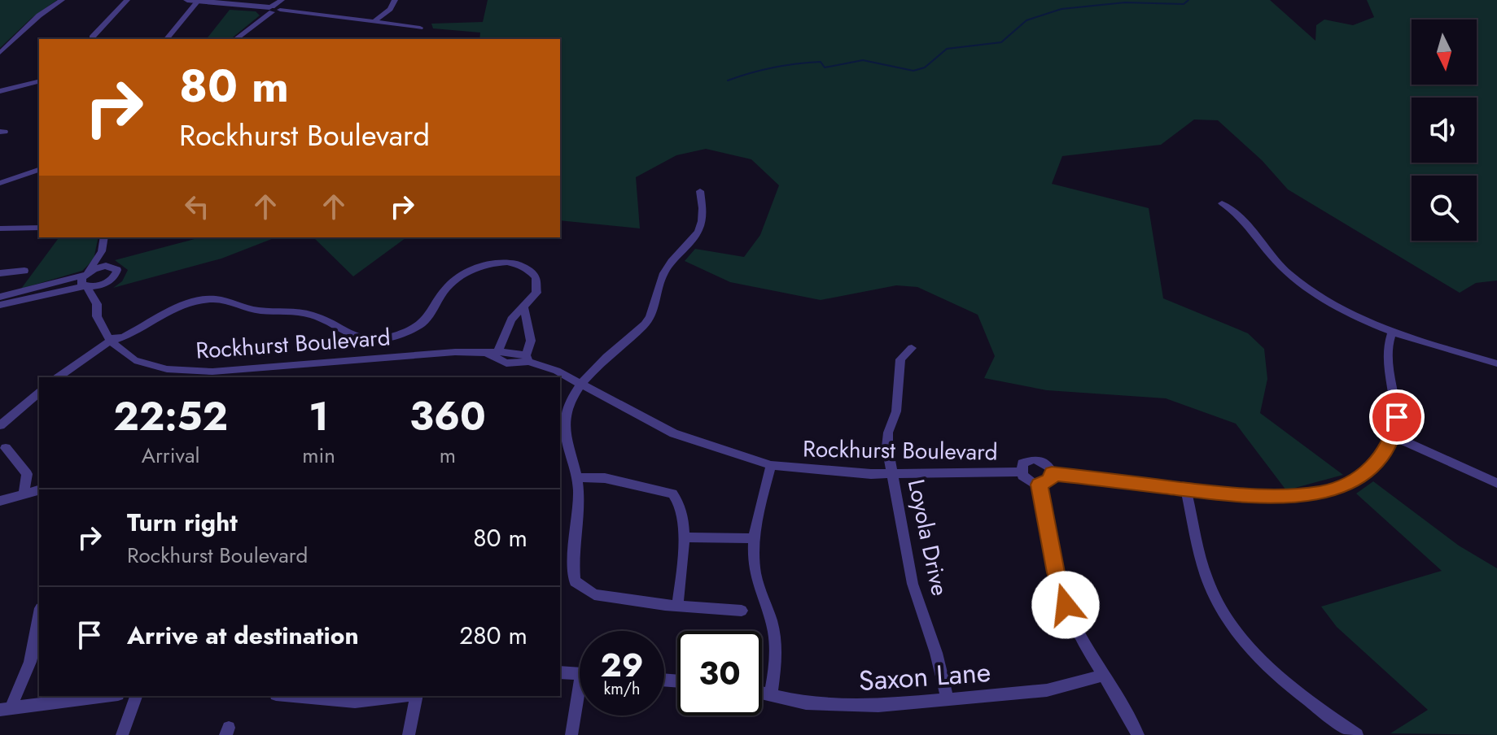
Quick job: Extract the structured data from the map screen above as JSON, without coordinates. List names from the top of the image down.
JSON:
{
  "streets": {
    "street": ["Rockhurst Boulevard", "Loyola Drive", "Saxon Lane"]
  },
  "crossings": [
    ["Rockhurst Boulevard", "Loyola Drive"],
    ["Loyola Drive", "Saxon Lane"]
  ],
  "north": "bottom",
  "page": {
    "turn": ["80 m", "Rockhurst Boulevard"],
    "eta": [
      "22:52",
      "Arrival",
      "1",
      "min",
      "360",
      "m"
    ],
    "list": [
      {
        "name": "Turn right",
        "note": "Rockhurst Boulevard",
        "value": "80 m"
      },
      {
        "name": "Arrive at destination",
        "value": "280 m"
      }
    ],
    "speed": "29 km/h",
    "limit": "30"
  }
}
